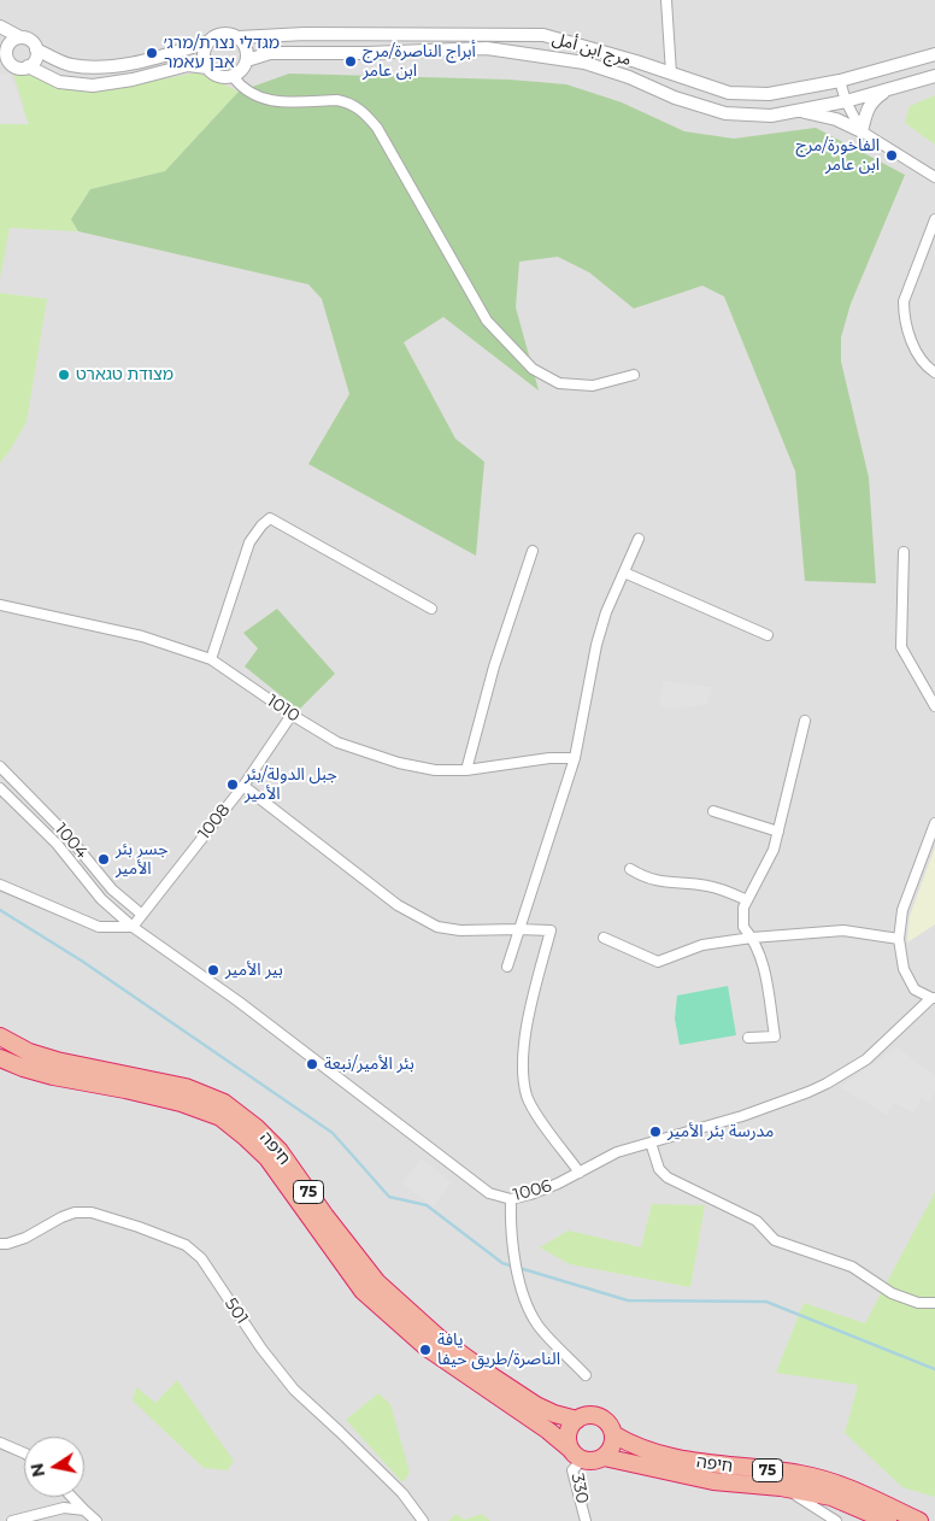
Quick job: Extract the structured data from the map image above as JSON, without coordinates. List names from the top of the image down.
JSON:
{
  "streets": {
    "highway": ["חיפה", "75"],
    "street": [
      "مرج ابن أمل",
      "1010",
      "1008",
      "1004",
      "1006",
      "501",
      "330"
    ]
  },
  "crossings": [
    ["1010", "1008"],
    ["1008", "1004"],
    ["1008", "1006"],
    ["1004", "1006"],
    ["חיפה", "75"],
    ["חיפה", "330"],
    ["75", "330"]
  ],
  "places": [
    "מגדלי נצרת/מרג׳ אבן עאמר",
    "أبراج الناصرة/مرج ابن عامر",
    "الفاخورة/مرج ابن عامر",
    "מצודת טגארט",
    "جبل الدولة/بئر الأمير",
    "جسر بئر الأمير",
    "بير الأمير",
    "بئر الأمير/نبعة",
    "مدرسة بئر الأمير",
    "يافة الناصرة/طريق حيفا"
  ],
  "north": "left"
}
